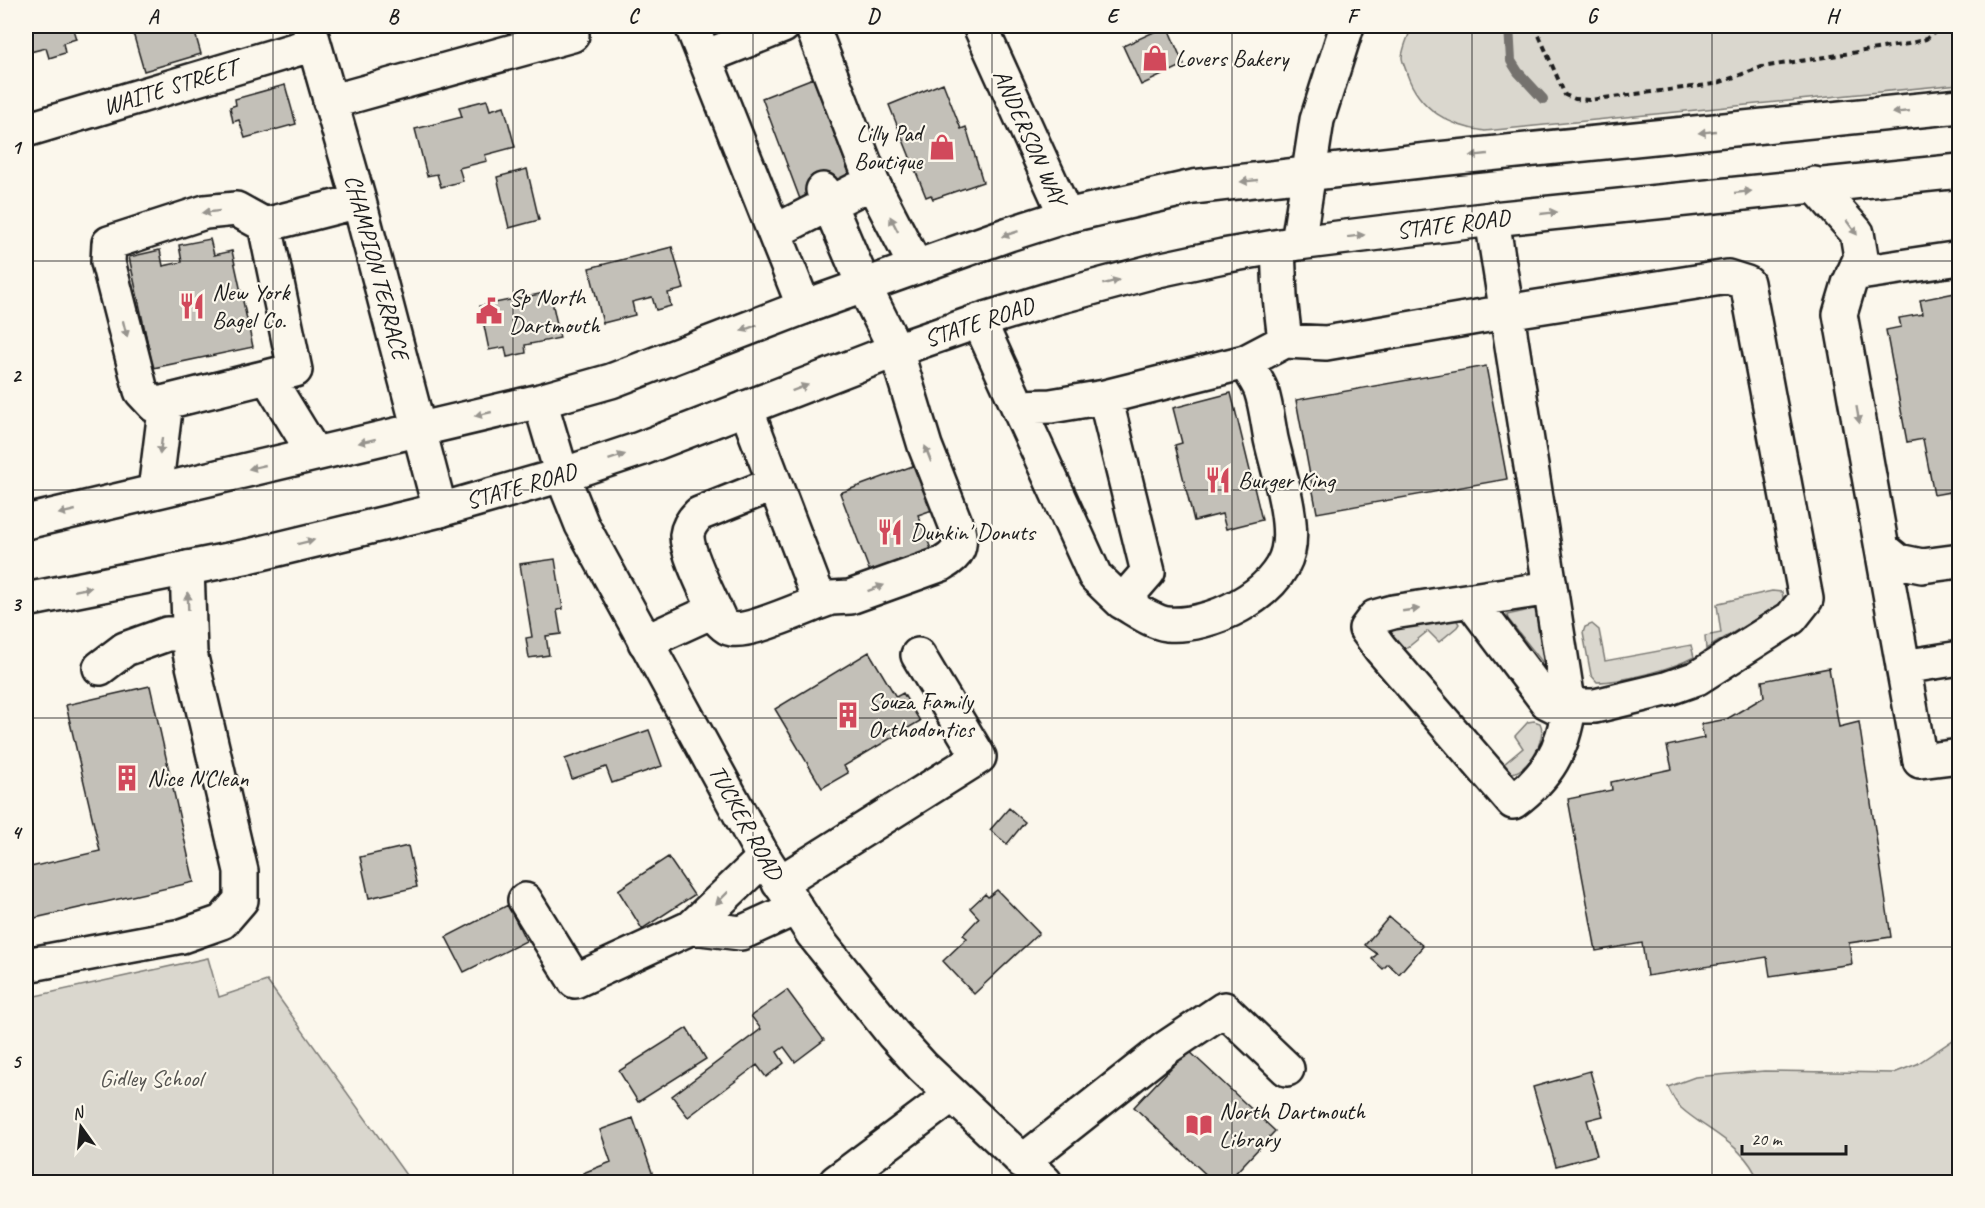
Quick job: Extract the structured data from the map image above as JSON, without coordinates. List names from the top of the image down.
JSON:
{
  "streets": {
    "main road": [
      "WAITE STREET",
      "ANDERSON WAY",
      "STATE ROAD",
      "CHAMPION TERRACE",
      "TUCKER ROAD"
    ]
  },
  "crossings": [
    ["WAITE STREET", "CHAMPION TERRACE"],
    ["STATE ROAD", "CHAMPION TERRACE"],
    ["STATE ROAD", "TUCKER ROAD"]
  ],
  "parks": ["Gidley School"],
  "places": {
    "shop": ["Lovers Bakery", "Lilly Pad Boutique"],
    "restaurant": ["New York Bagel Co.", "Burger King", "Dunkin' Donuts"],
    "public building": ["Sp North Dartmouth"],
    "building": ["Souza Family Orthodontics", "Nice N'Clean"],
    "library": ["North Dartmouth Library"]
  },
  "scale_bar": "20 m",
  "north": "top",
  "grid": {
    "columns": [
      "A",
      "B",
      "C",
      "D",
      "E",
      "F",
      "G",
      "H"
    ],
    "rows": [
      "1",
      "2",
      "3",
      "4",
      "5"
    ]
  }
}
